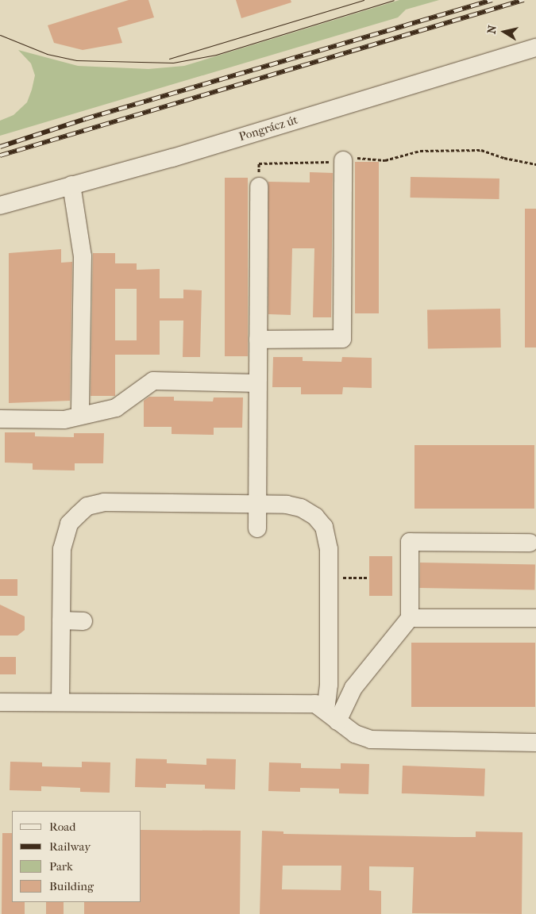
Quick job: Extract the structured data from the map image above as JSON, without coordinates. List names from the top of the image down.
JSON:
{
  "streets": {
    "street": ["Pongrácz út"]
  },
  "legend": [
    "Road",
    "Railway",
    "Park",
    "Building"
  ],
  "north": "left"
}
